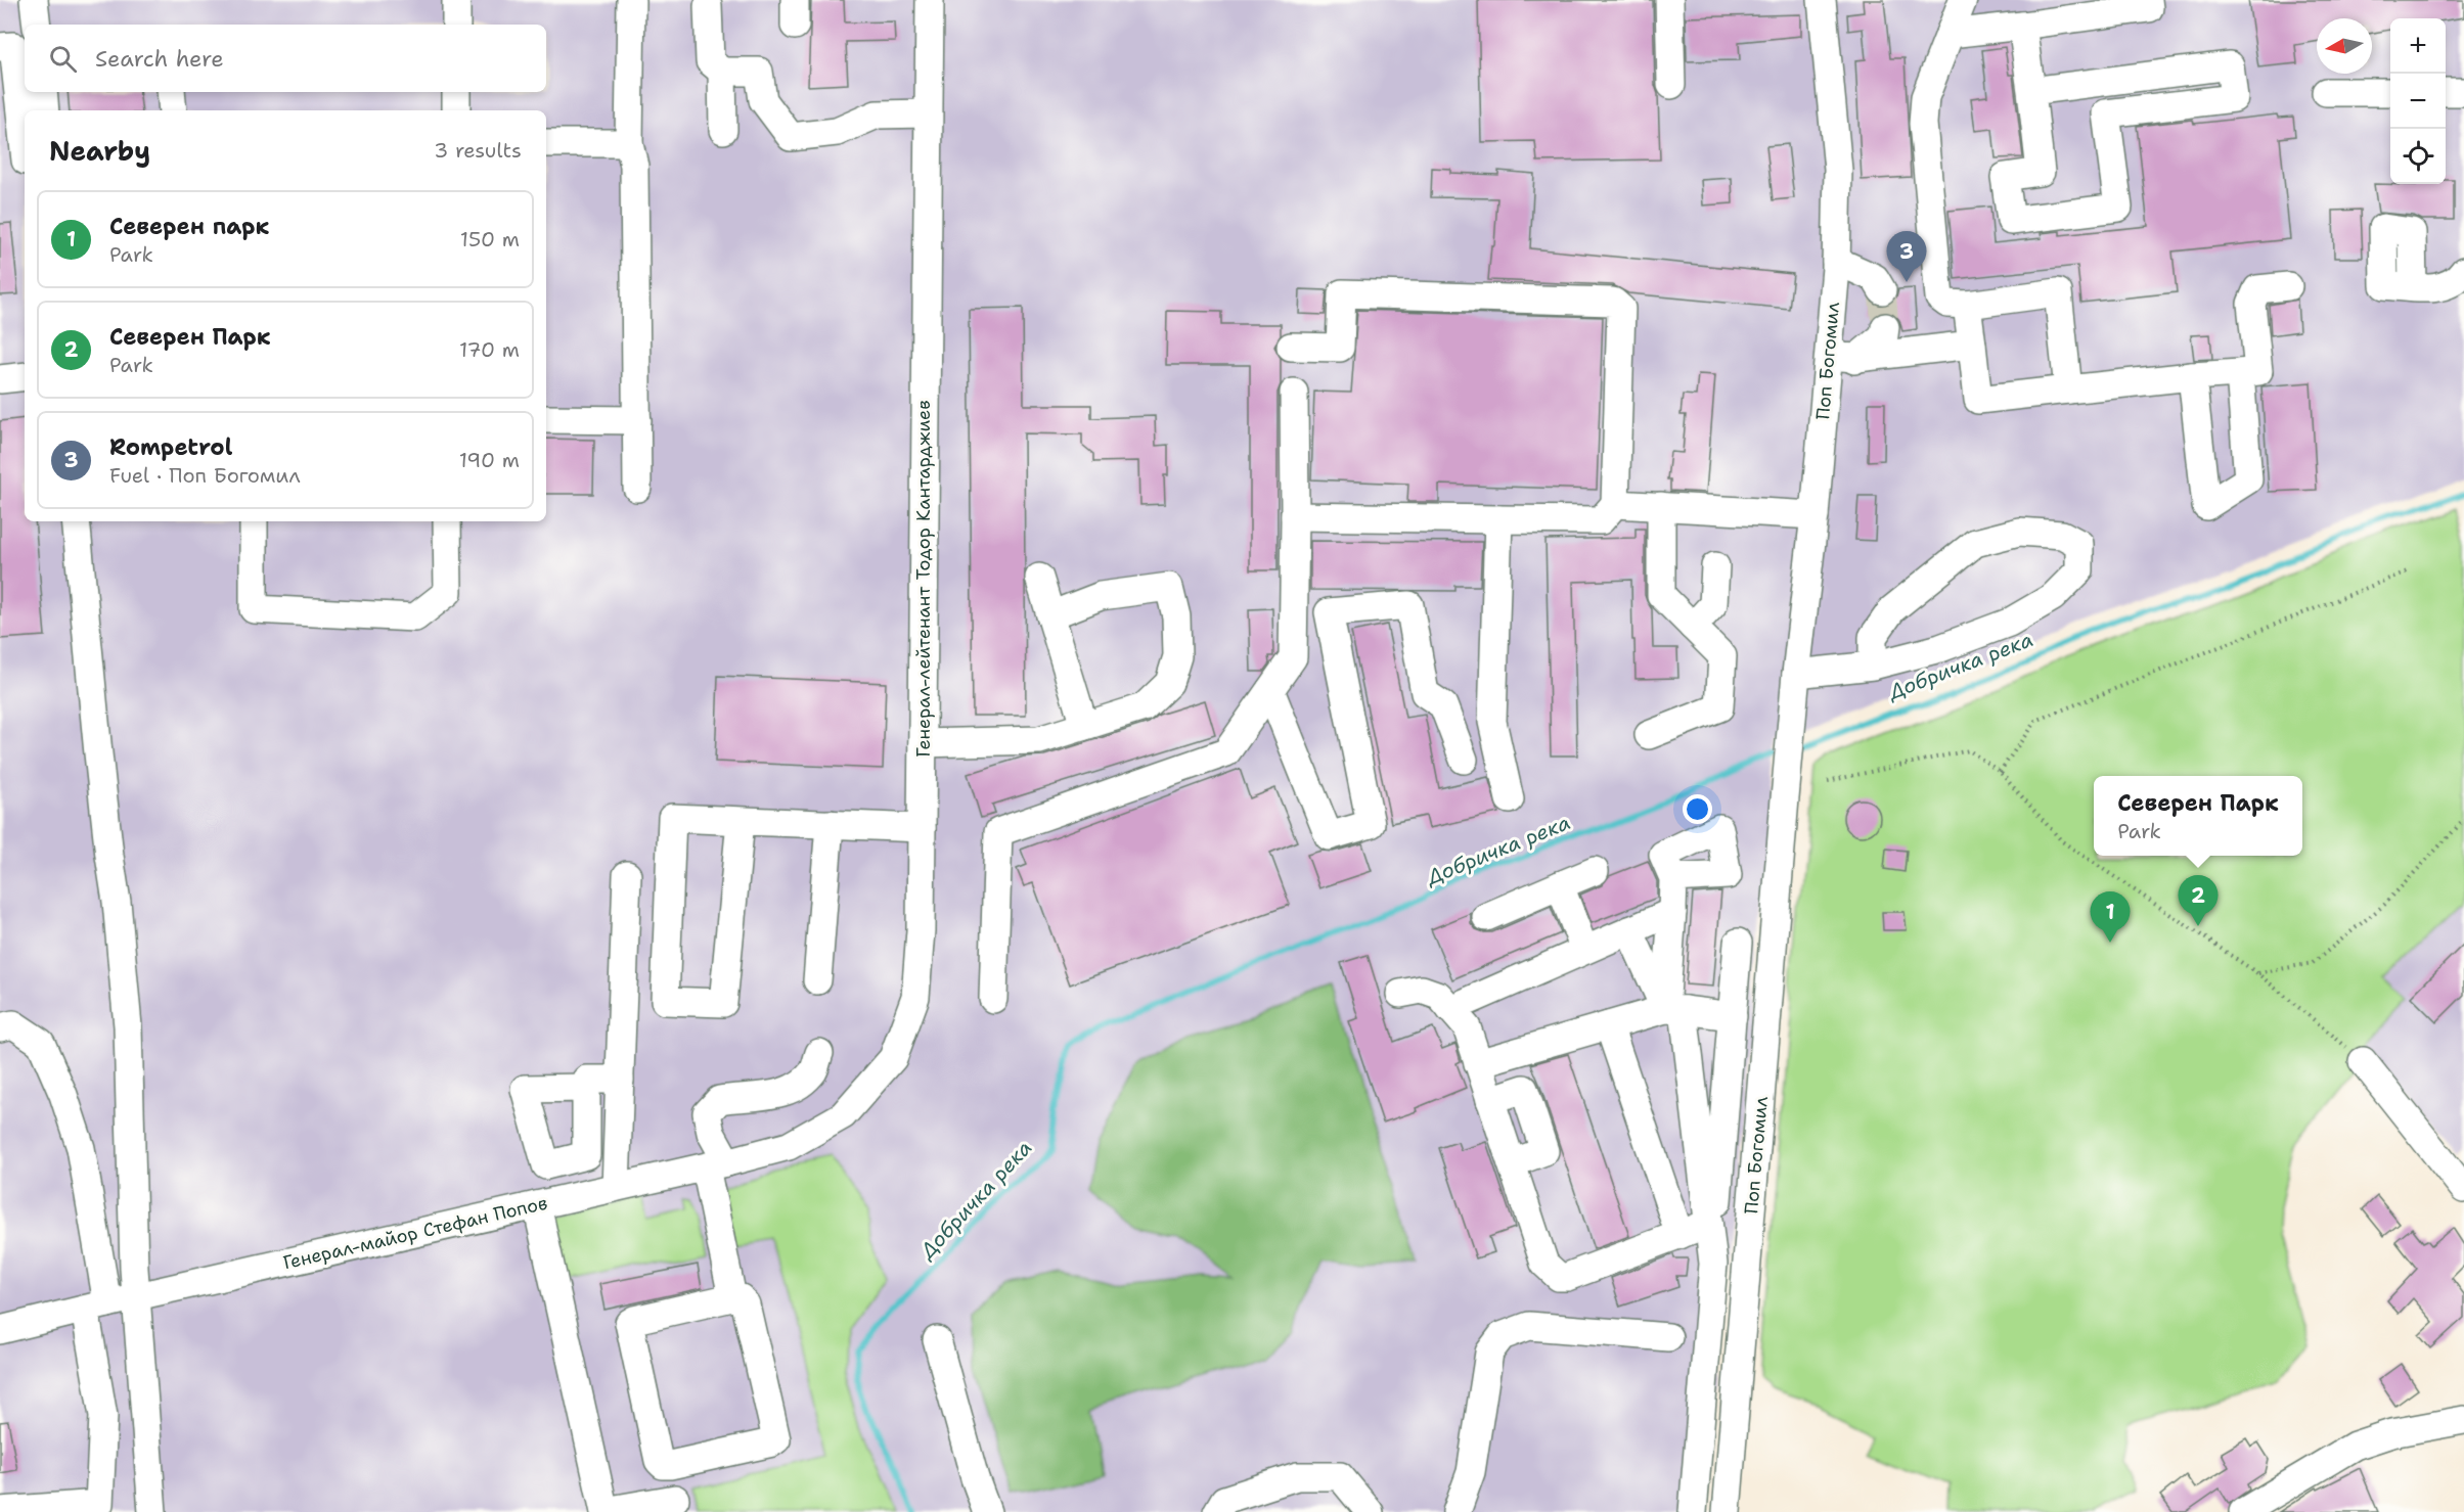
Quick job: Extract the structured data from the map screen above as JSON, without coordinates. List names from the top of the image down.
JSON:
{
  "streets": {
    "street": ["Поп Богомил", "Генерал-лейтенант Тодор Кантарджиев", "Генерал-майор Стефан Попов"]
  },
  "crossings": [
    ["Генерал-лейтенант Тодор Кантарджиев", "Генерал-майор Стефан Попов"]
  ],
  "water": ["Добричка река"],
  "north": "left",
  "page": {
    "map_buttons": ["+", "−"],
    "search": "Search here",
    "heading": ["Nearby", "3 results"],
    "list": [
      {
        "mark": "1",
        "name": "Северен парк",
        "note": "Park",
        "value": "150 m"
      },
      {
        "mark": "2",
        "name": "Северен Парк",
        "note": "Park",
        "value": "170 m"
      },
      {
        "mark": "3",
        "name": "Rompetrol",
        "note": "Fuel · Поп Богомил",
        "value": "190 m"
      }
    ],
    "pins": ["3", "2", "1"],
    "popup": ["Северен Парк", "Park"]
  }
}
